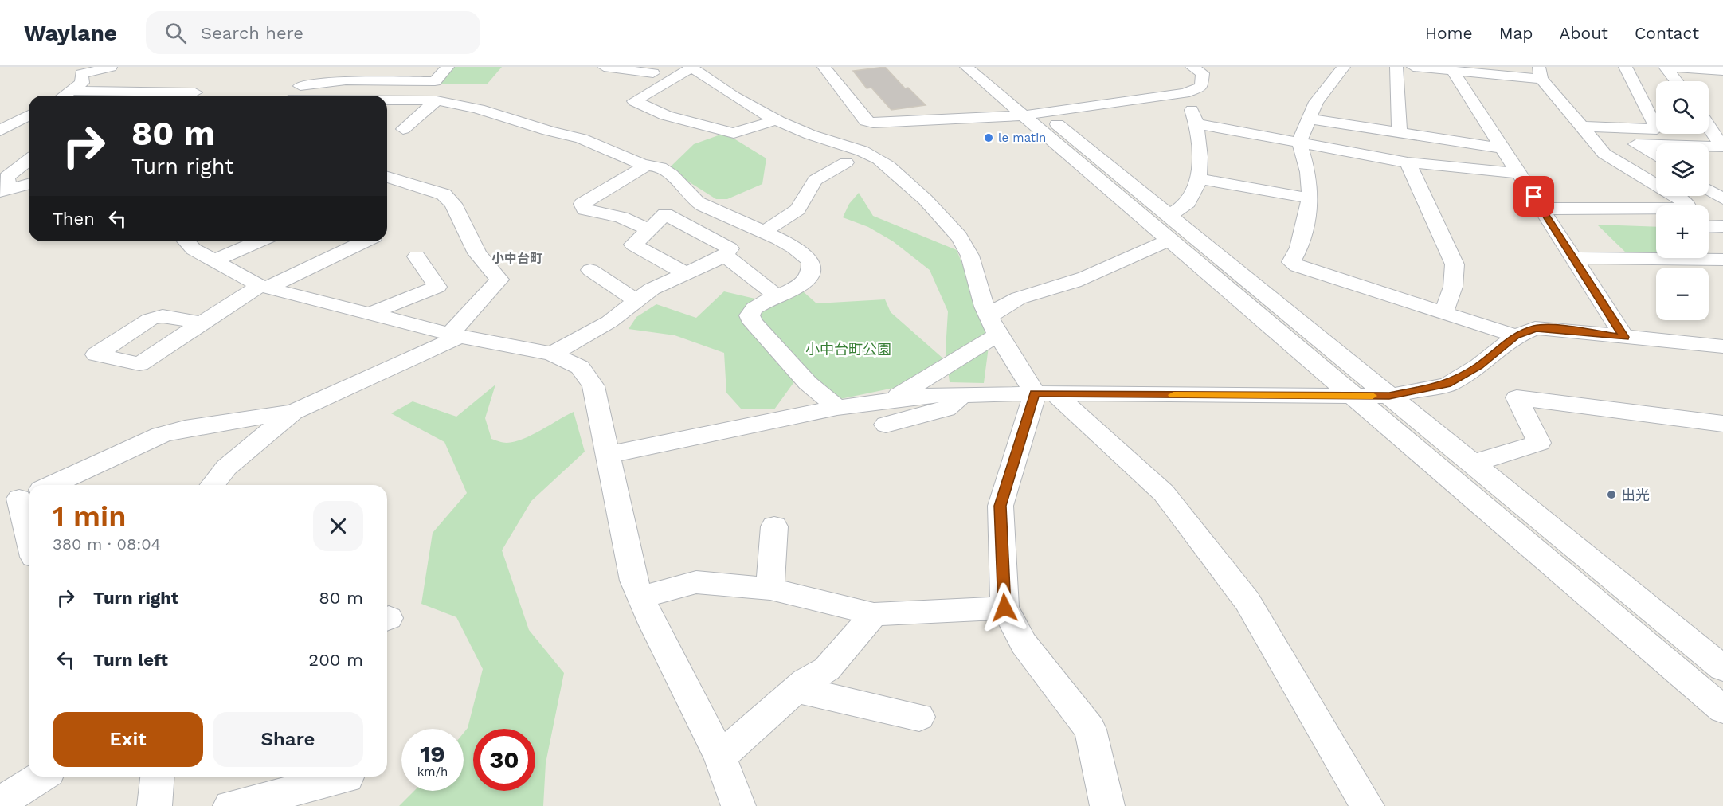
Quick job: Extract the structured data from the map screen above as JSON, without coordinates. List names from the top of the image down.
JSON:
{
  "districts": ["小中台町"],
  "parks": ["小中台町公園"],
  "places": ["le matin", "出光"],
  "page": {
    "header": "Waylane",
    "search": "Search here",
    "nav": [
      "Home",
      "Map",
      "About",
      "Contact"
    ],
    "map_buttons": ["+", "−"],
    "turn": ["80 m", "Turn right"],
    "then": "Then",
    "heading": ["1 min", "380 m · 08:04"],
    "list": [
      {
        "name": "Turn right",
        "value": "80 m"
      },
      {
        "name": "Turn left",
        "value": "200 m"
      }
    ],
    "buttons": ["Exit", "Share"],
    "speed": "19 km/h",
    "limit": "30"
  }
}
